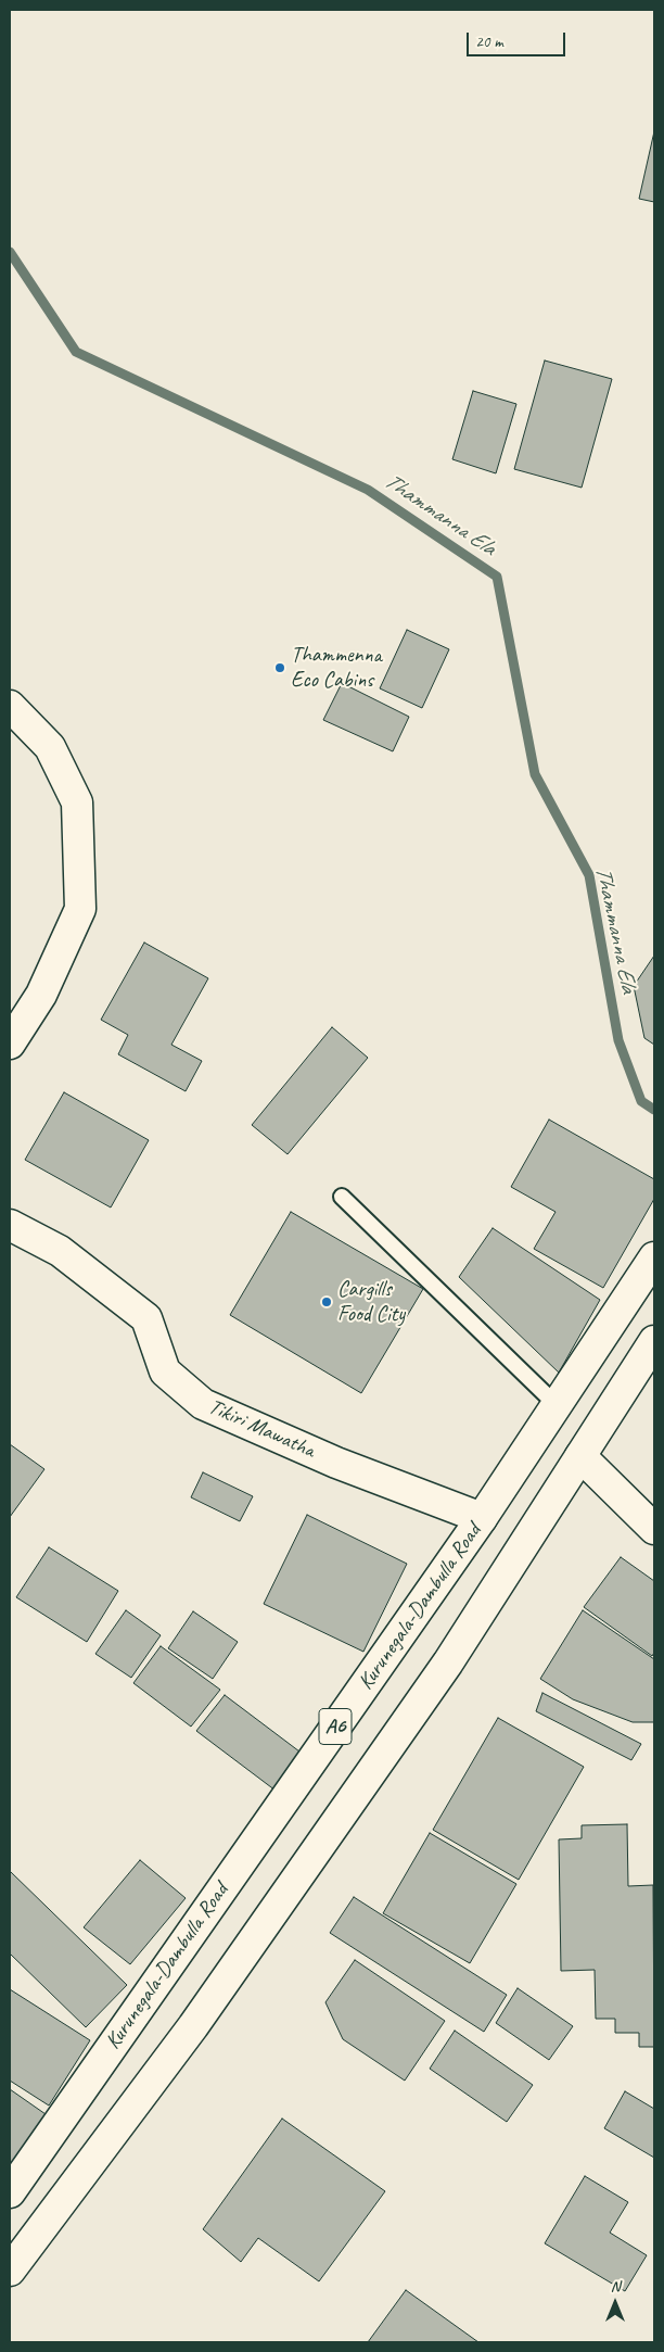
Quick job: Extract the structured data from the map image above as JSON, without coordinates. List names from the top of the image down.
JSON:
{
  "streets": {
    "main road": ["Tikiri Mawatha", "Kurunegala-Dambulla Road", "A6"]
  },
  "crossings": [
    ["Tikiri Mawatha", "Kurunegala-Dambulla Road"]
  ],
  "water": ["Thammanna Ela"],
  "places": ["Thammenna Eco Cabins", "Cargills Food City"],
  "scale_bar": "20 m",
  "north": "top"
}
